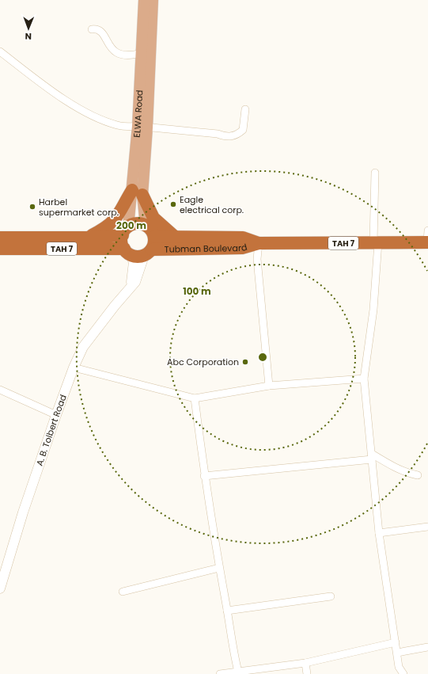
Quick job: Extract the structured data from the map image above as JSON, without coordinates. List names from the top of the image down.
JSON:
{
  "streets": {
    "highway": ["TAH 7", "Tubman Boulevard"],
    "main road": ["ELWA Road"],
    "street": ["A. B. Tolbert Road"]
  },
  "crossings": [
    ["ELWA Road", "TAH 7"],
    ["ELWA Road", "Tubman Boulevard"],
    ["ELWA Road", "A. B. Tolbert Road"],
    ["TAH 7", "Tubman Boulevard"],
    ["TAH 7", "A. B. Tolbert Road"],
    ["Tubman Boulevard", "A. B. Tolbert Road"]
  ],
  "places": ["Eagle electrical corp.", "Harbel supermarket corp.", "Abc Corporation"],
  "north": "bottom",
  "rings": ["200 m", "100 m"]
}
